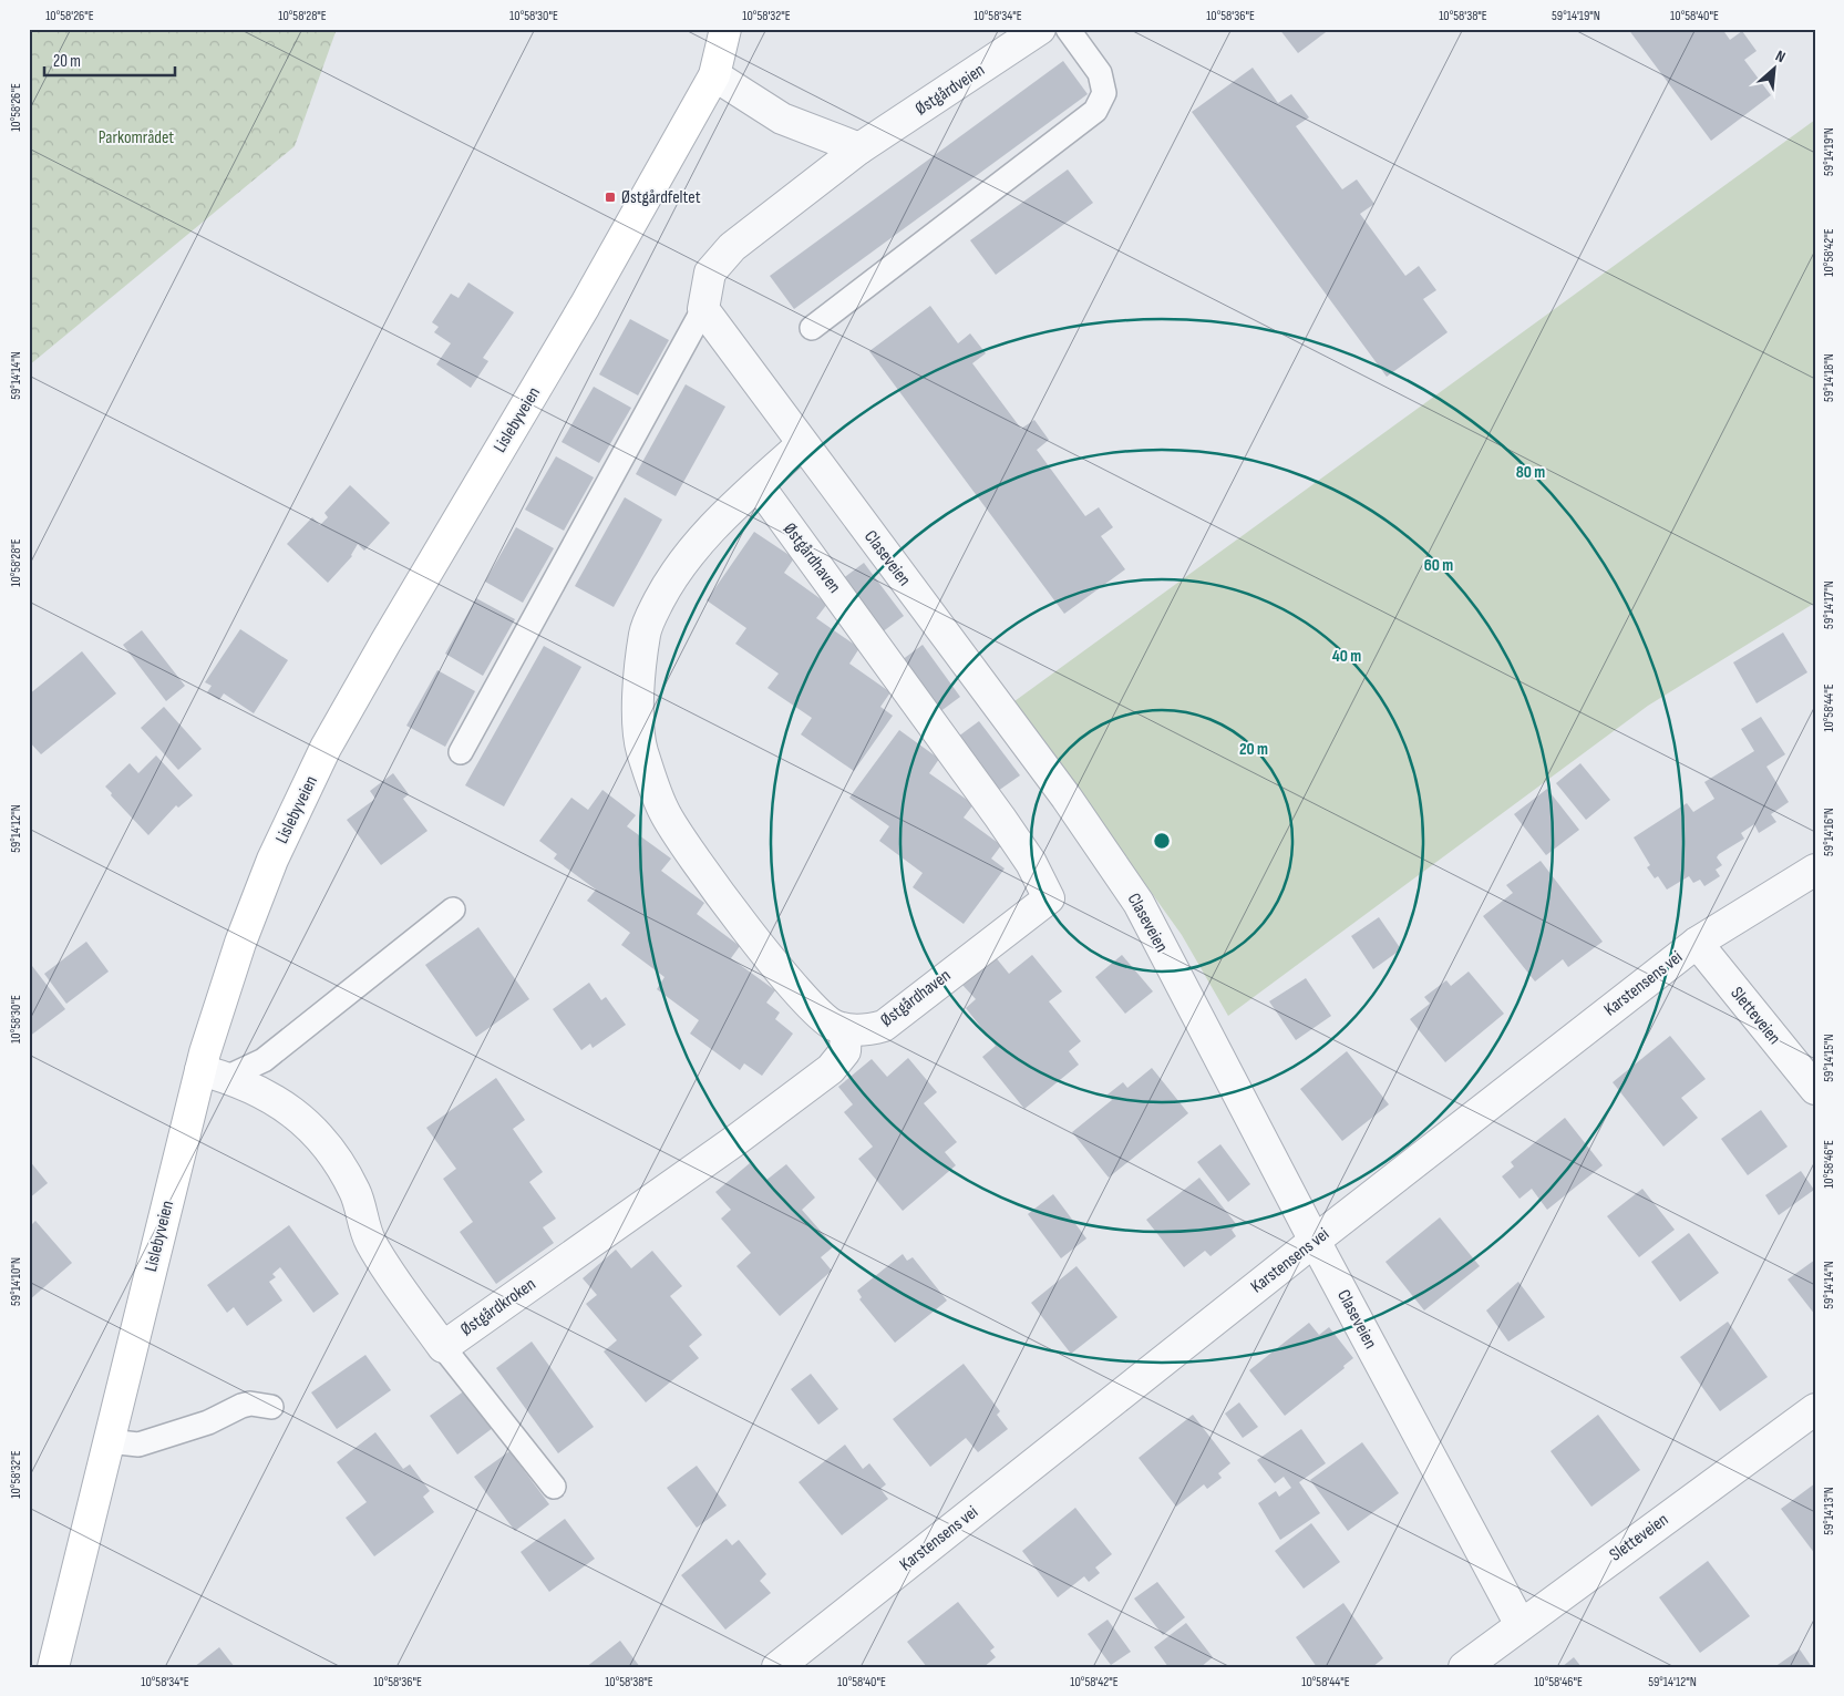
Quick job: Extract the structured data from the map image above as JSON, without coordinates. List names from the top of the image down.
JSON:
{
  "streets": {
    "street": [
      "Østgårdveien",
      "Lislebyveien",
      "Østgårdhaven",
      "Claseveien",
      "Karstensens vei",
      "Sletteveien",
      "Østgårdkroken"
    ]
  },
  "crossings": [
    ["Østgårdveien", "Claseveien"],
    ["Lislebyveien", "Østgårdkroken"],
    ["Østgårdhaven", "Østgårdkroken"],
    ["Claseveien", "Karstensens vei"],
    ["Claseveien", "Sletteveien"],
    ["Karstensens vei", "Sletteveien"]
  ],
  "parks": ["Parkområdet"],
  "places": {
    "transit": ["Østgårdfeltet"]
  },
  "scale_bar": "20 m",
  "north": "top right",
  "coordinates": [
    "10°58'26\"E",
    "10°58'28\"E",
    "10°58'30\"E",
    "10°58'32\"E",
    "10°58'34\"E",
    "10°58'36\"E",
    "10°58'38\"E",
    "59°14'19\"N",
    "10°58'40\"E",
    "10°58'42\"E",
    "59°14'14\"N",
    "59°14'18\"N",
    "59°14'17\"N",
    "10°58'44\"E",
    "59°14'12\"N",
    "59°14'16\"N",
    "59°14'15\"N",
    "10°58'46\"E",
    "59°14'10\"N",
    "59°14'13\"N"
  ],
  "rings": [
    "80 m",
    "60 m",
    "40 m",
    "20 m"
  ]
}
